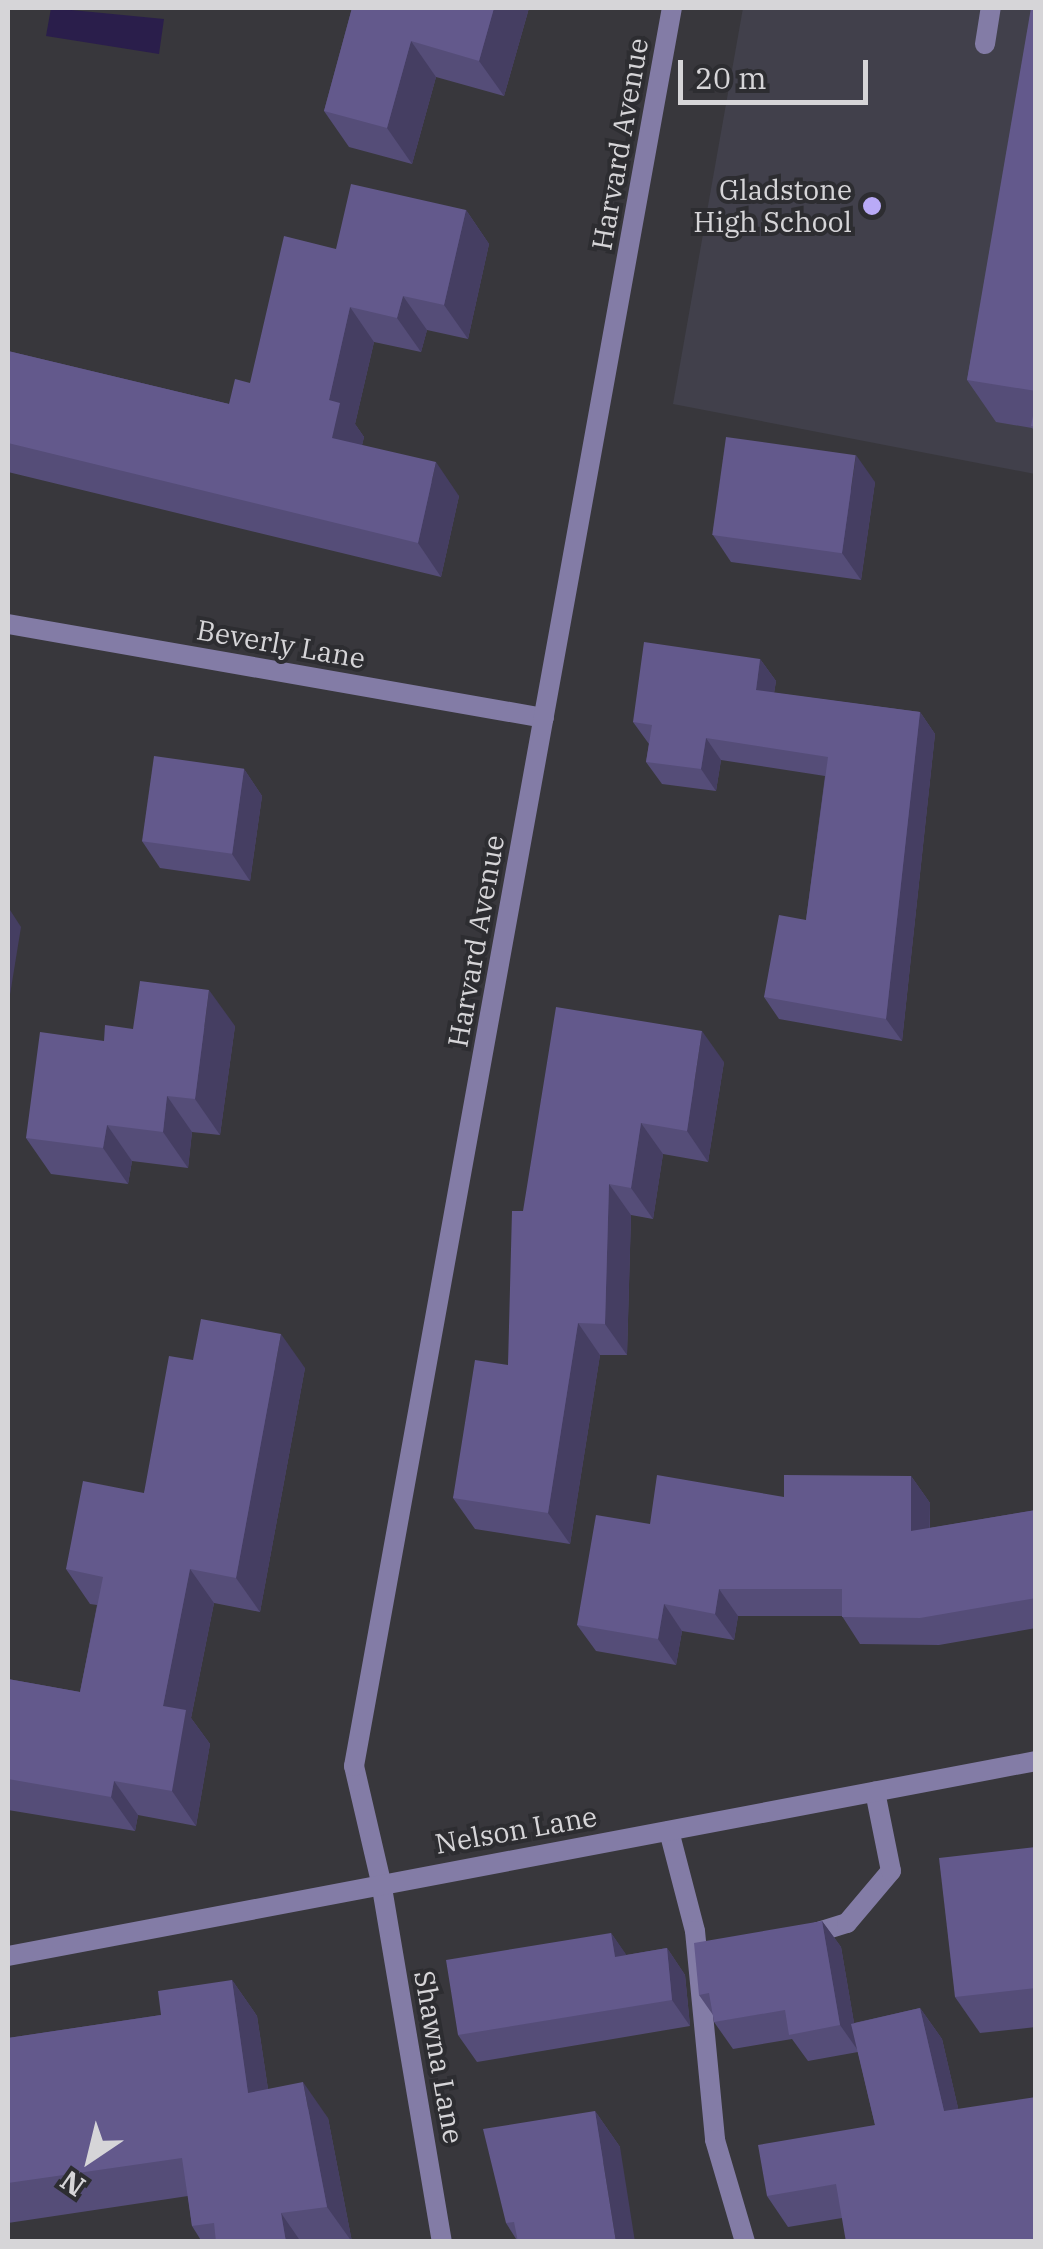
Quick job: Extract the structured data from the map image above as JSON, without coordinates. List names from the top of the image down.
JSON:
{
  "streets": {
    "street": [
      "Harvard Avenue",
      "Beverly Lane",
      "Nelson Lane",
      "Shawna Lane"
    ]
  },
  "crossings": [
    ["Harvard Avenue", "Beverly Lane"],
    ["Harvard Avenue", "Nelson Lane"],
    ["Harvard Avenue", "Shawna Lane"],
    ["Nelson Lane", "Shawna Lane"]
  ],
  "places": ["Gladstone High School"],
  "scale_bar": "20 m",
  "north": "bottom left"
}
